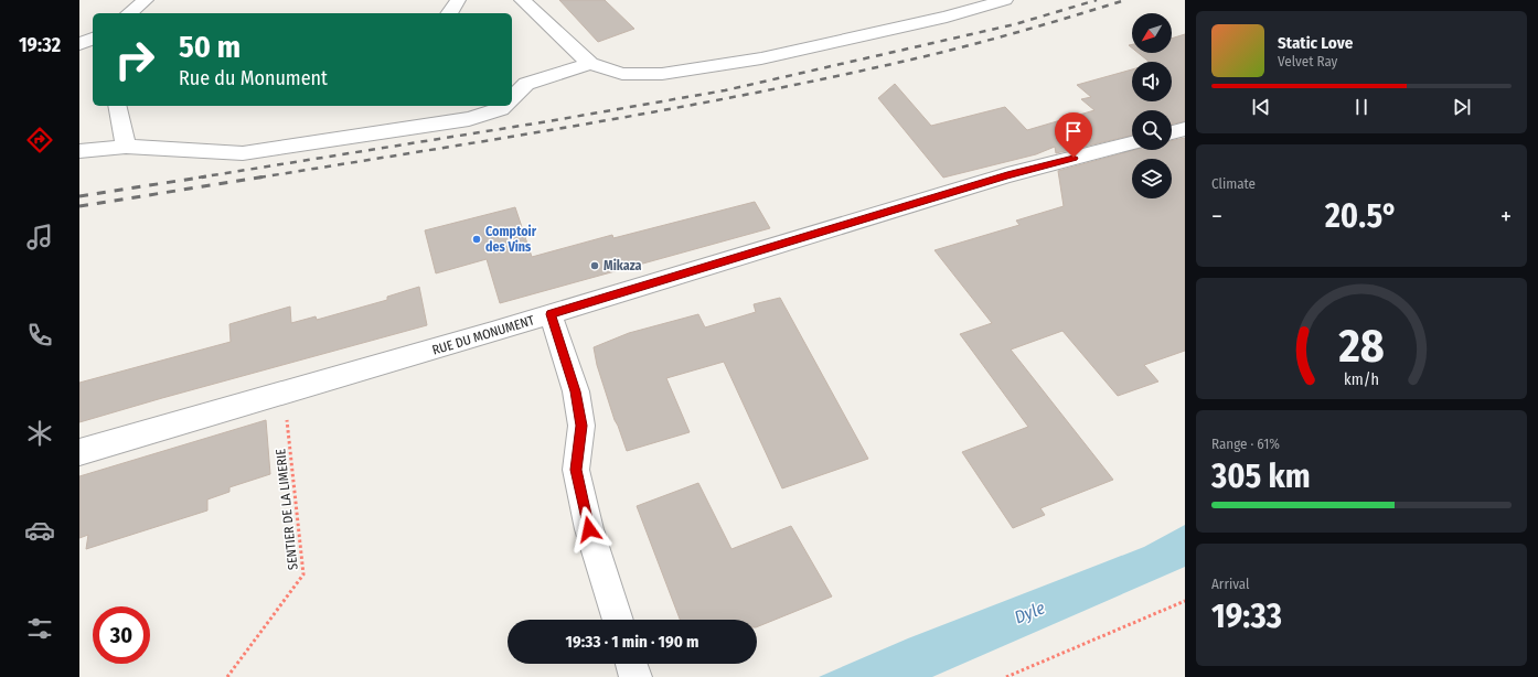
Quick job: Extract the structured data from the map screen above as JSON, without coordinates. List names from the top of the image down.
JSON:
{
  "streets": {
    "street": ["RUE DU MONUMENT"],
    "path": ["SENTIER DE LA LIMERIE"]
  },
  "crossings": [
    ["RUE DU MONUMENT", "SENTIER DE LA LIMERIE"]
  ],
  "water": ["Dyle"],
  "places": ["Comptoir des Vins", "Mikaza"],
  "north": "bottom left",
  "page": {
    "tabs": "19:32",
    "turn": ["50 m", "Rue du Monument"],
    "song": ["Static Love", "Velvet Ray"],
    "tile": [
      "Climate",
      ["Range · 61%", "305 km"],
      ["Arrival", "19:33"]
    ],
    "heat": ["−", "20.5°", "+"],
    "limit": "30",
    "trip": "19:33 · 1 min · 190 m",
    "gauge": ["28", "km/h"]
  }
}
